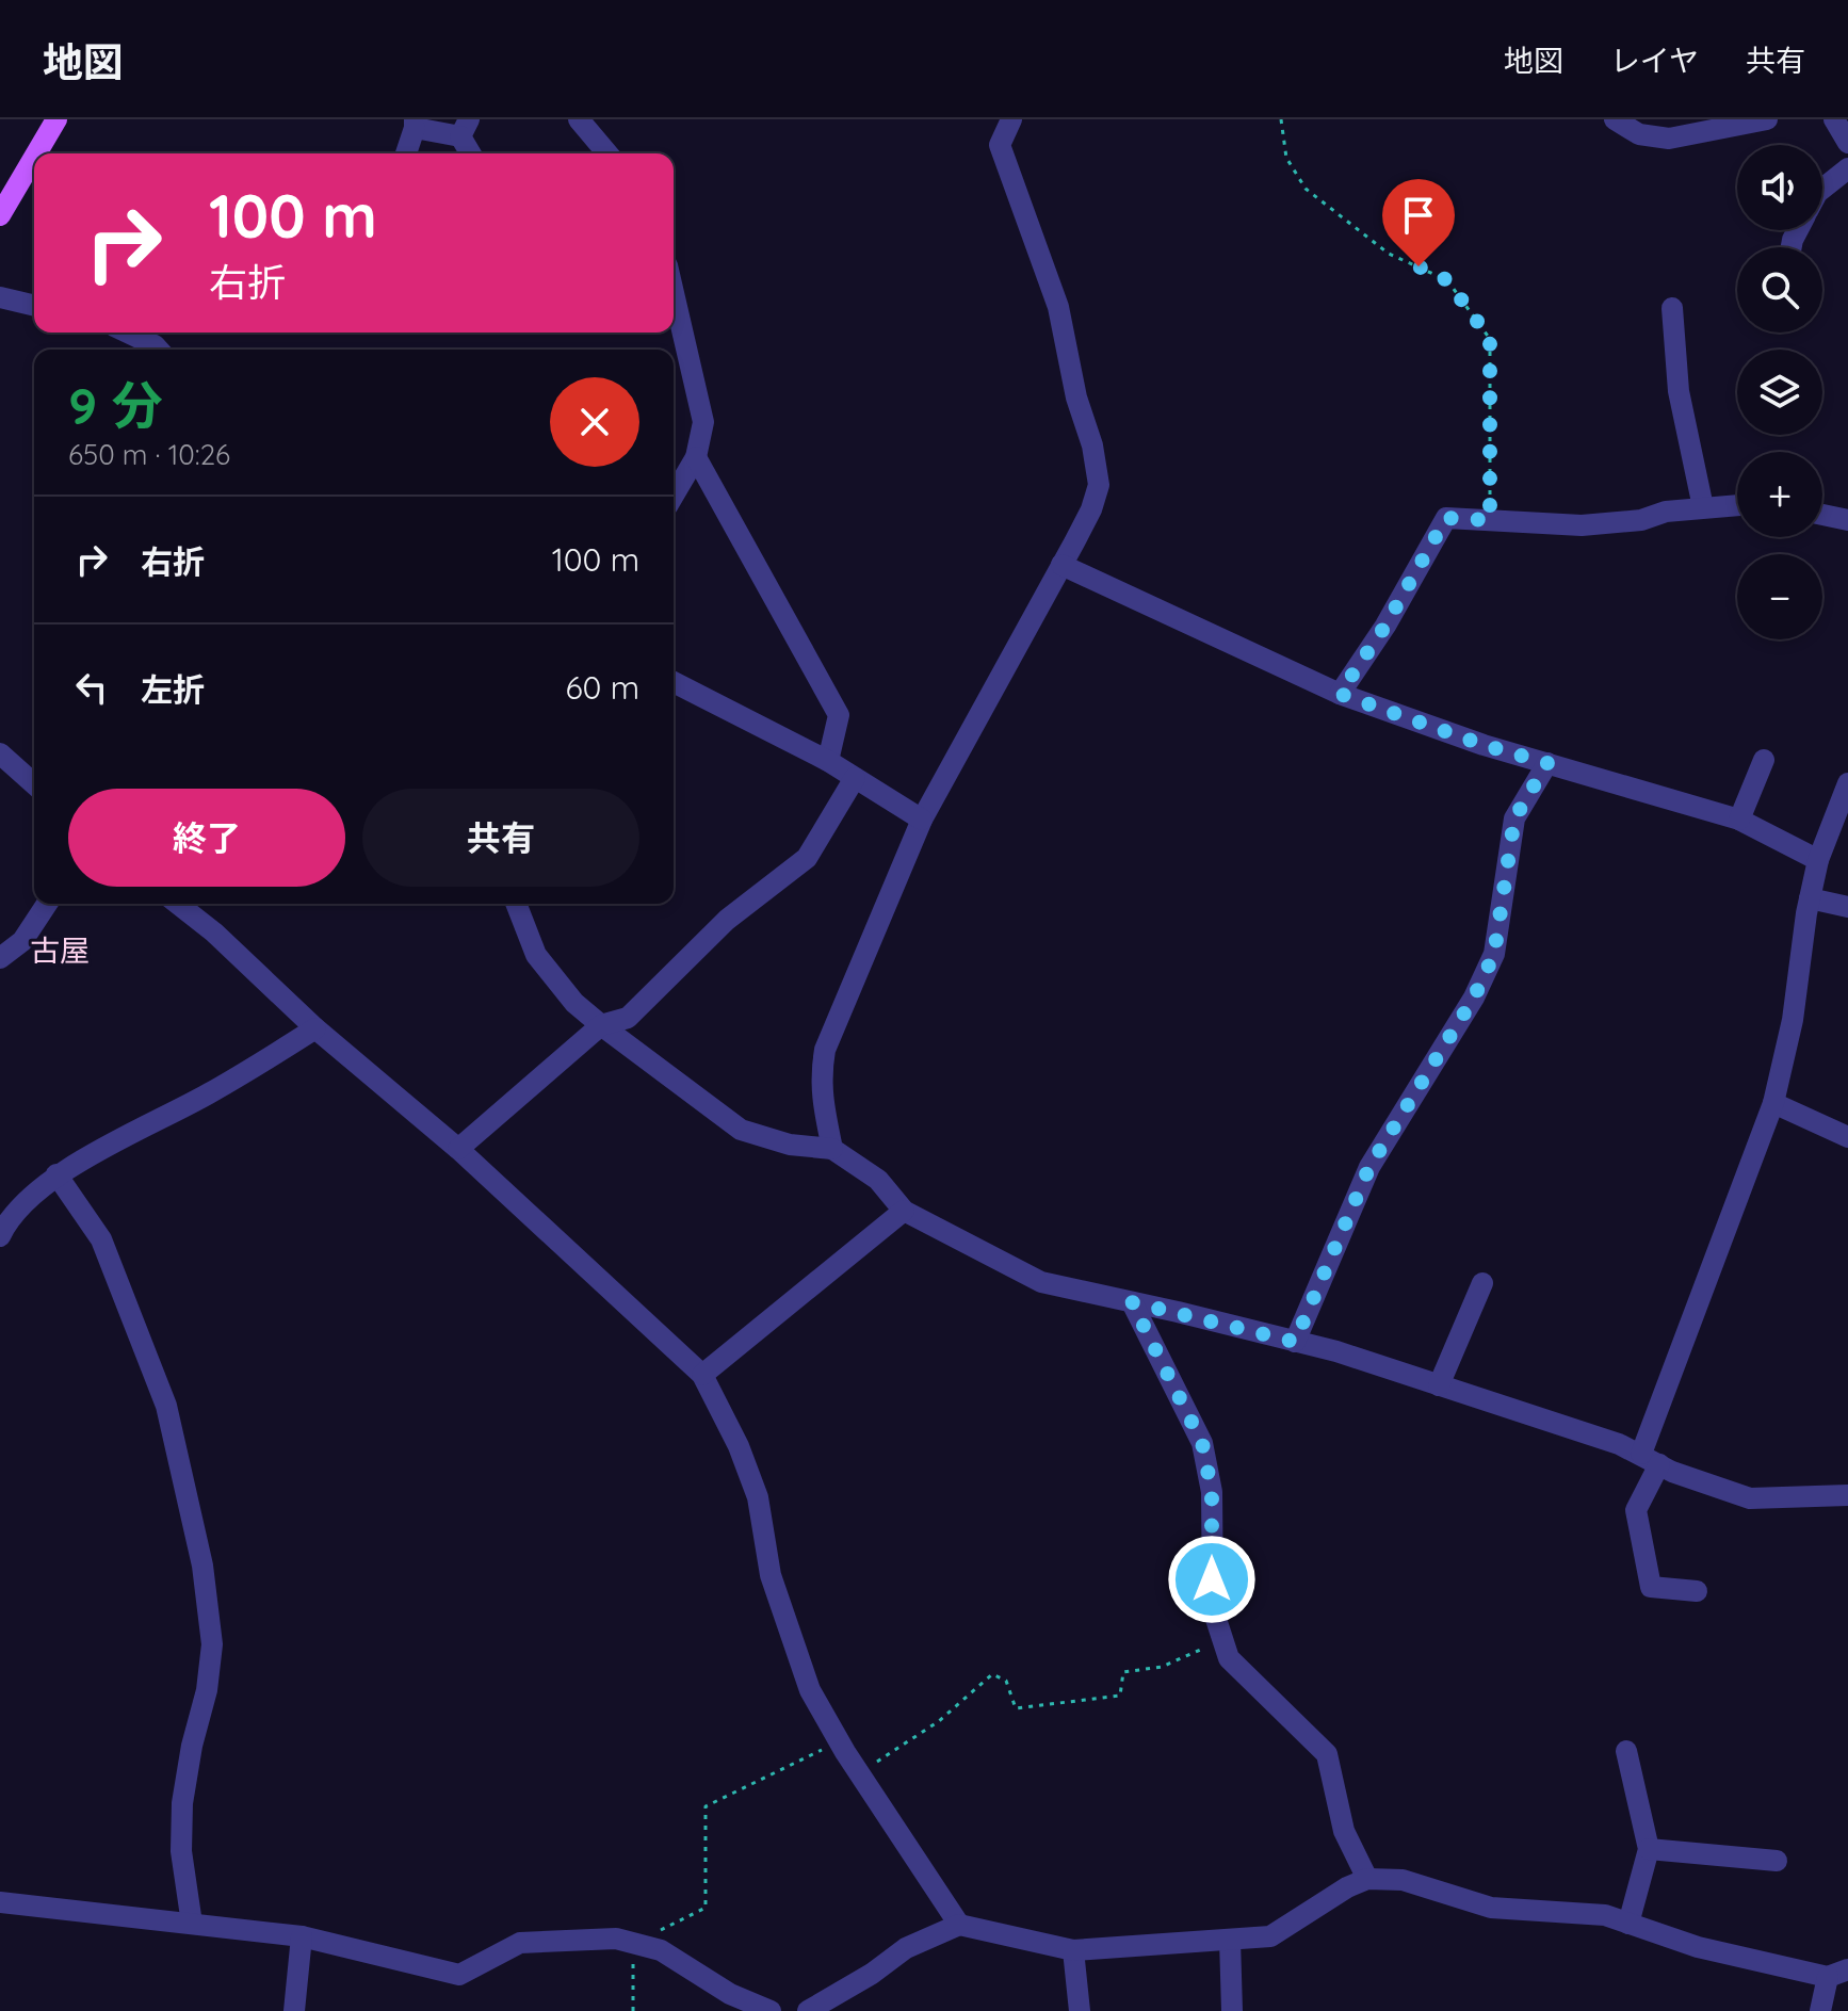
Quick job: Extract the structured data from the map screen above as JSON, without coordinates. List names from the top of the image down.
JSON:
{
  "districts": ["古屋"],
  "page": {
    "header": "地図",
    "nav": ["地図", "レイヤ", "共有"],
    "map_buttons": ["+", "−"],
    "turn": ["100 m", "右折"],
    "heading": ["9 分", "650 m · 10:26"],
    "list": [
      {
        "name": "右折",
        "value": "100 m"
      },
      {
        "name": "左折",
        "value": "60 m"
      }
    ],
    "buttons": ["終了", "共有"]
  }
}
